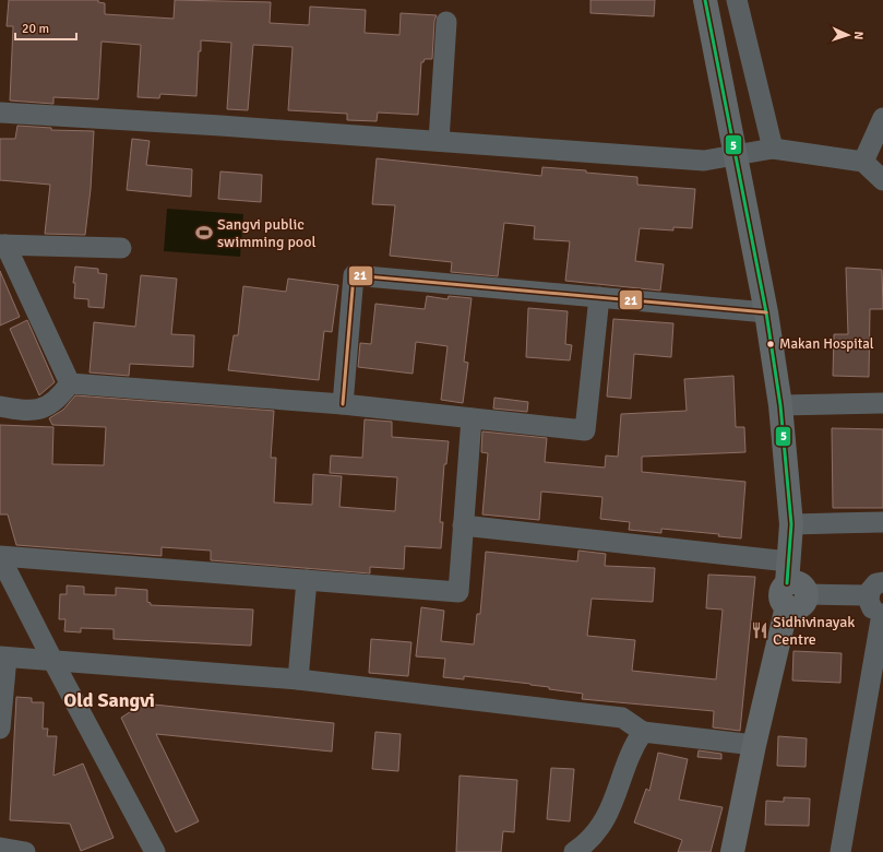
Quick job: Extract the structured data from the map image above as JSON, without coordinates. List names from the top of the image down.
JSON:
{
  "districts": ["Old Sangvi"],
  "places": {
    "sports": ["Sangvi public swimming pool"],
    "other": ["Makan Hospital"],
    "restaurant": ["Sidhivinayak Centre"]
  },
  "lines": ["transit line 5", "transit line 21"],
  "scale_bar": "20 m",
  "north": "right"
}
